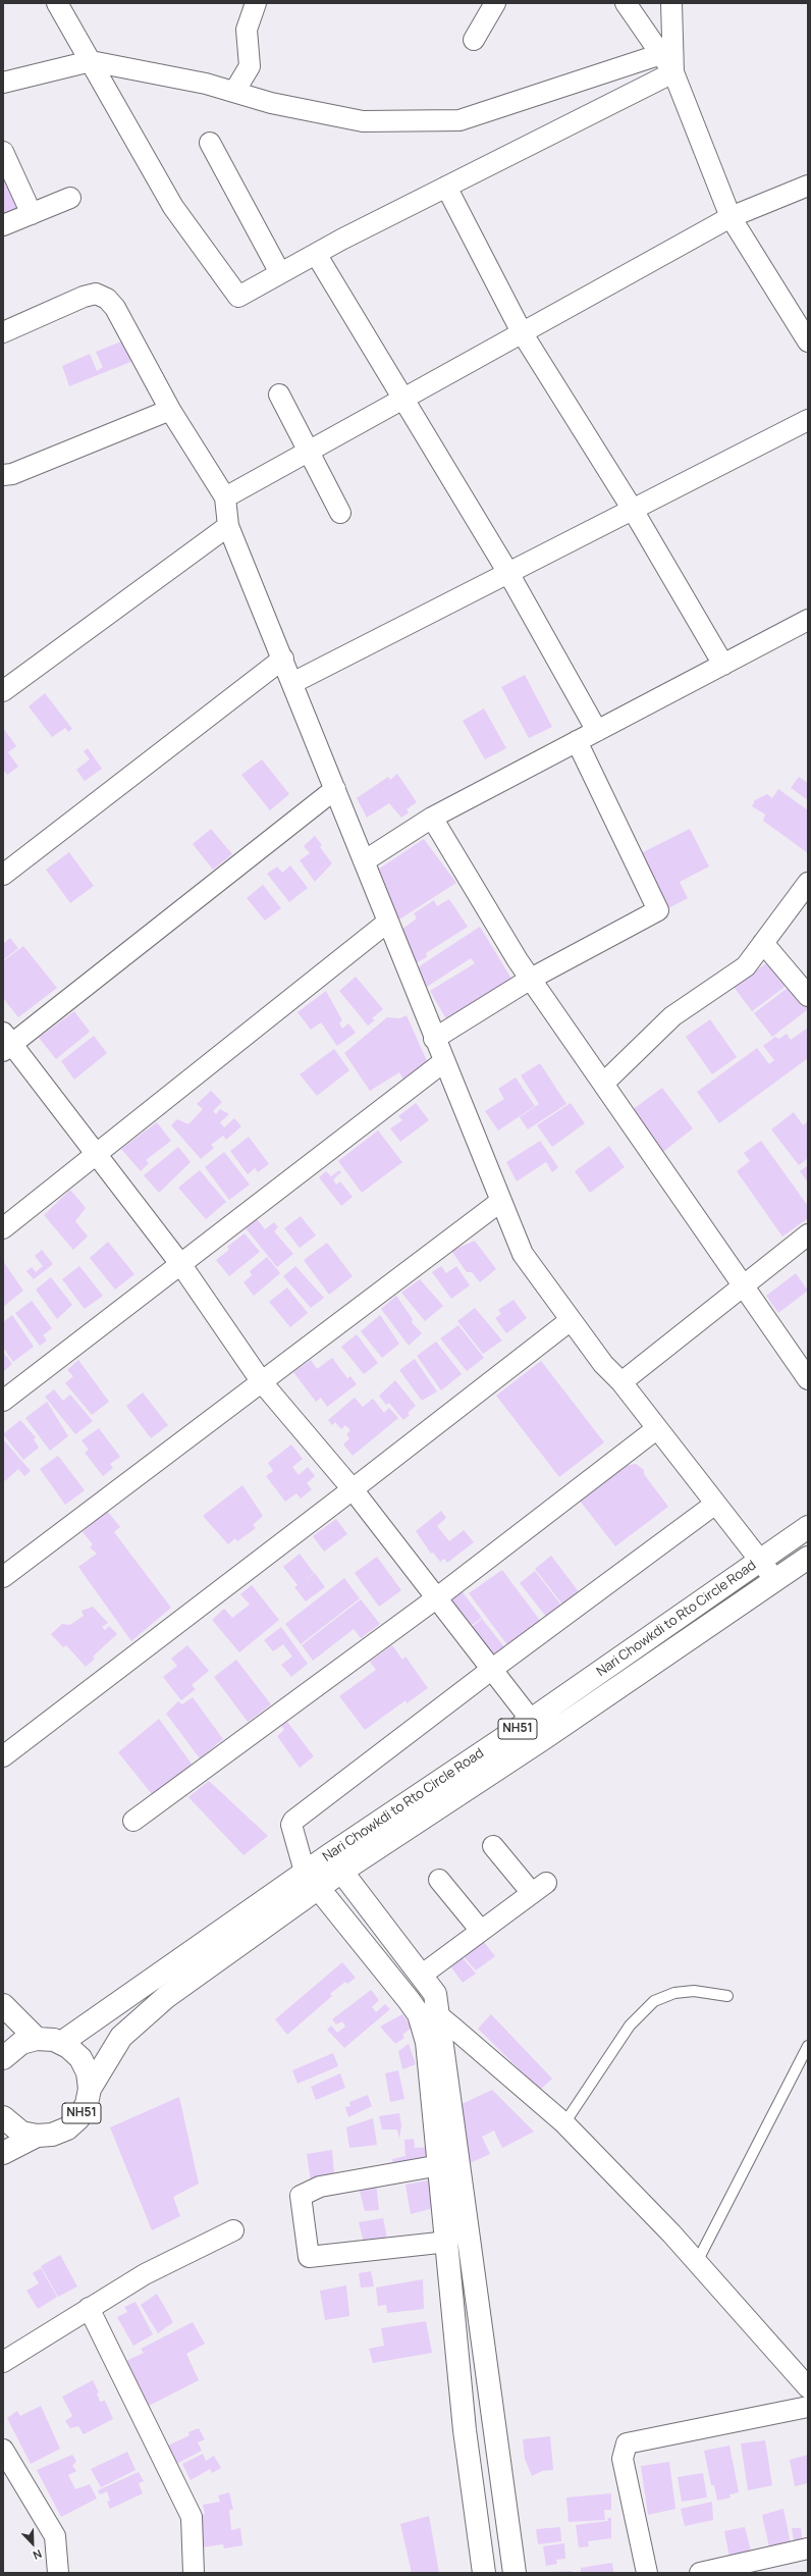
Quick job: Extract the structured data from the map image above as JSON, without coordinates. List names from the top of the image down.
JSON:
{
  "streets": {
    "main road": ["Nari Chowkdi to Rto Circle Road", "NH51"]
  },
  "crossings": [
    ["Nari Chowkdi to Rto Circle Road", "NH51"]
  ],
  "north": "bottom right"
}
